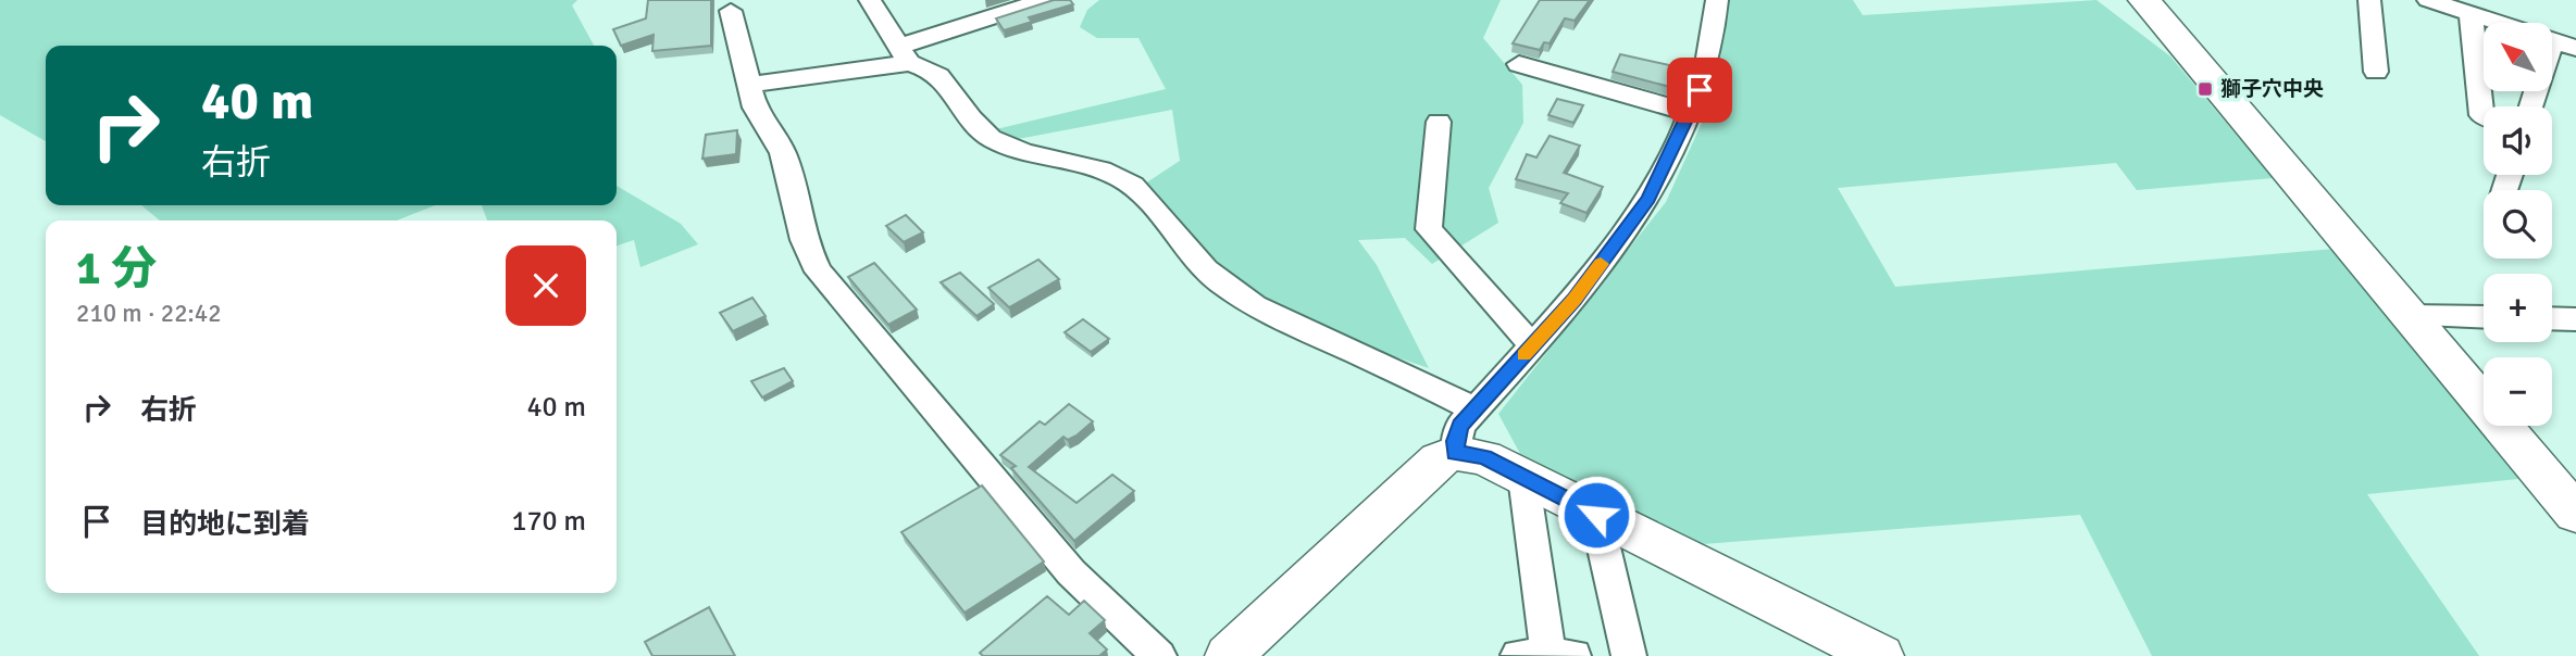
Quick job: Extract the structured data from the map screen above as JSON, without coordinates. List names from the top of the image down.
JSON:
{
  "places": {
    "transit": ["獅子穴中央"]
  },
  "north": "top left",
  "page": {
    "map_buttons": ["+", "−"],
    "turn": ["40 m", "右折"],
    "heading": ["1 分", "210 m · 22:42"],
    "list": [
      {
        "name": "右折",
        "value": "40 m"
      },
      {
        "name": "目的地に到着",
        "value": "170 m"
      }
    ]
  }
}
